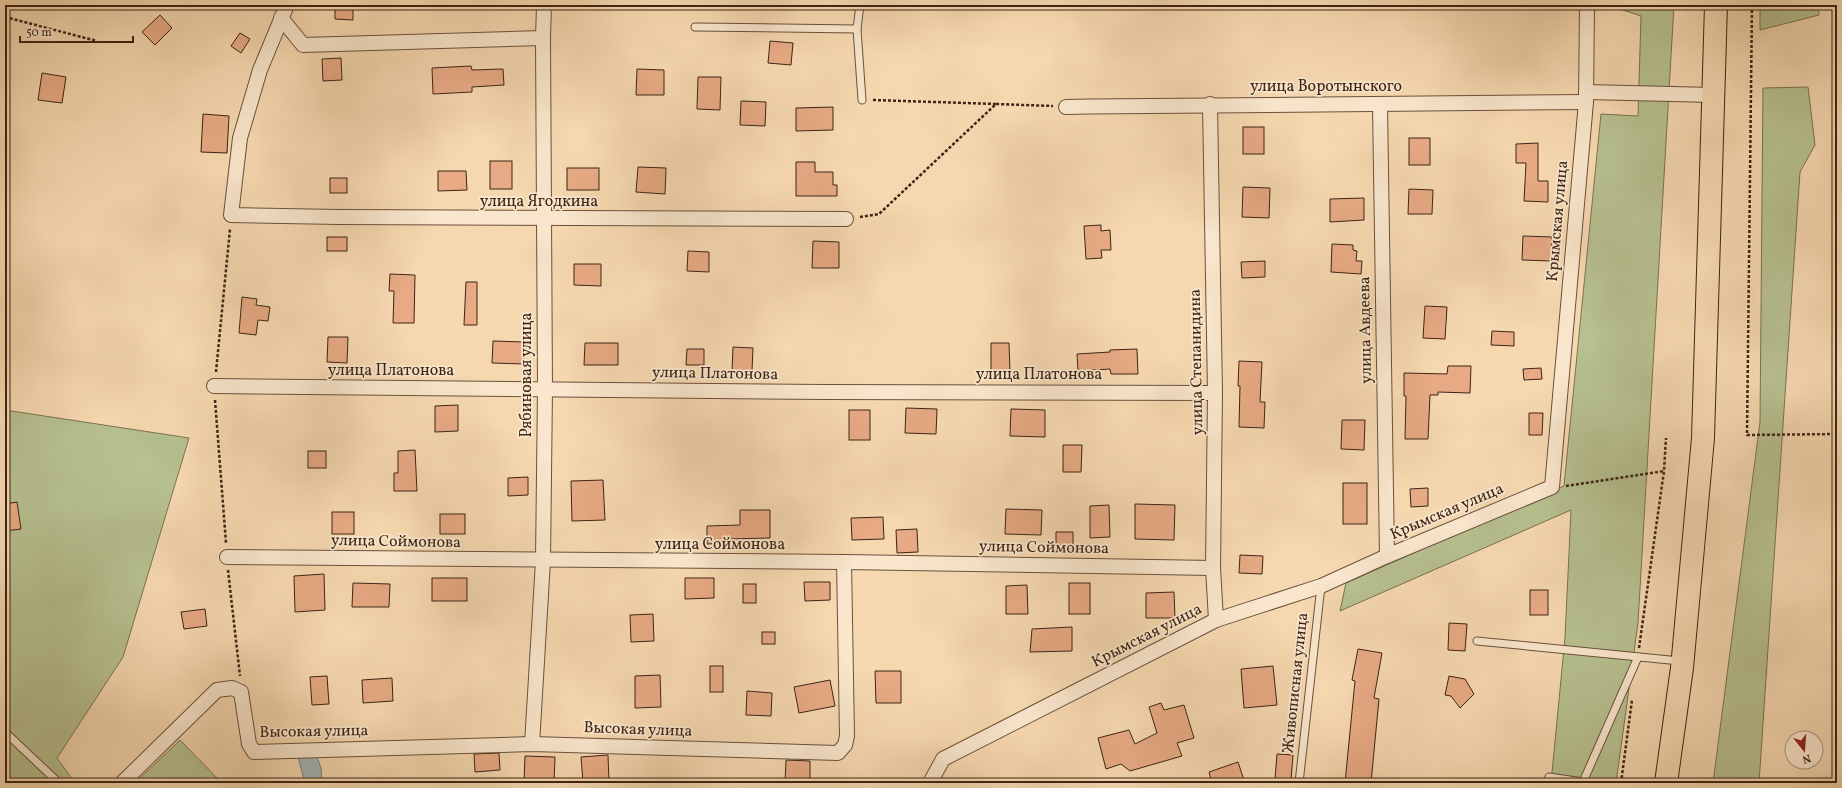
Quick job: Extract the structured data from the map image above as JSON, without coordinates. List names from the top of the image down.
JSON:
{
  "streets": {
    "street": [
      "улица Воротынского",
      "улица Ягодкина",
      "Крымская улица",
      "улица Авдеева",
      "улица Степанидина",
      "улица Платонова",
      "Рябиновая улица",
      "улица Соймонова",
      "Высокая улица"
    ],
    "lane": ["Живописная улица"]
  },
  "crossings": [
    ["улица Воротынского", "Крымская улица"],
    ["улица Воротынского", "улица Авдеева"],
    ["улица Воротынского", "улица Степанидина"],
    ["улица Ягодкина", "Рябиновая улица"],
    ["Крымская улица", "улица Авдеева"],
    ["Крымская улица", "улица Степанидина"],
    ["Крымская улица", "Живописная улица"],
    ["улица Степанидина", "улица Платонова"],
    ["улица Степанидина", "улица Соймонова"],
    ["улица Платонова", "Рябиновая улица"],
    ["Рябиновая улица", "улица Соймонова"],
    ["Рябиновая улица", "Высокая улица"],
    ["улица Соймонова", "Высокая улица"]
  ],
  "scale_bar": "50 m",
  "north": "bottom"
}
